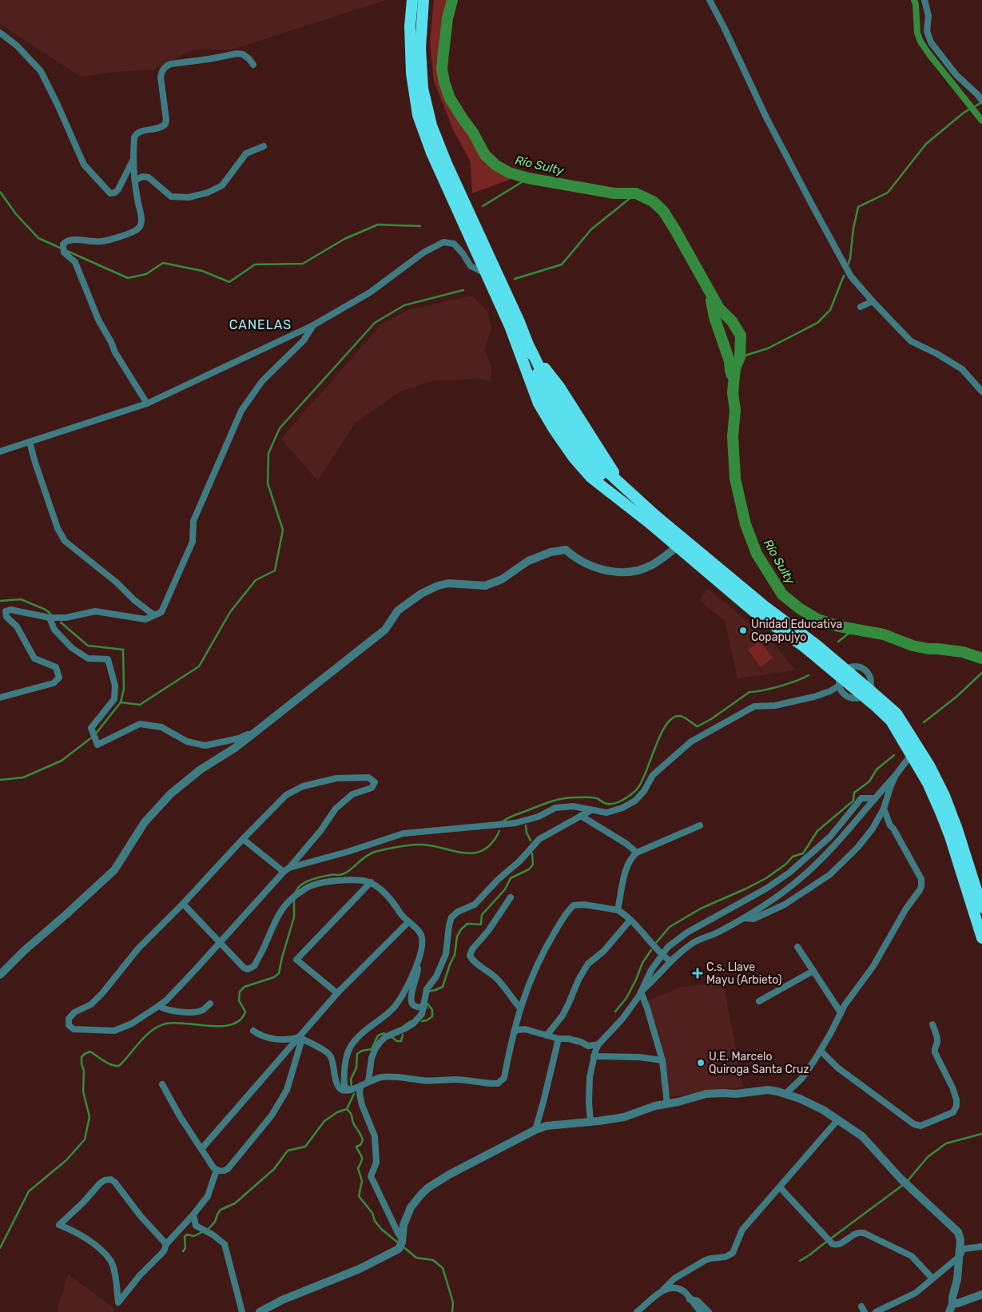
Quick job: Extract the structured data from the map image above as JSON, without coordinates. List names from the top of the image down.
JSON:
{
  "districts": ["CANELAS"],
  "water": ["Río Sulty"],
  "places": {
    "other": ["Unidad Educativa Copapujyo", "U.E. Marcelo Quiroga Santa Cruz"],
    "health": ["C.s. Llave Mayu (Arbieto)"]
  }
}
